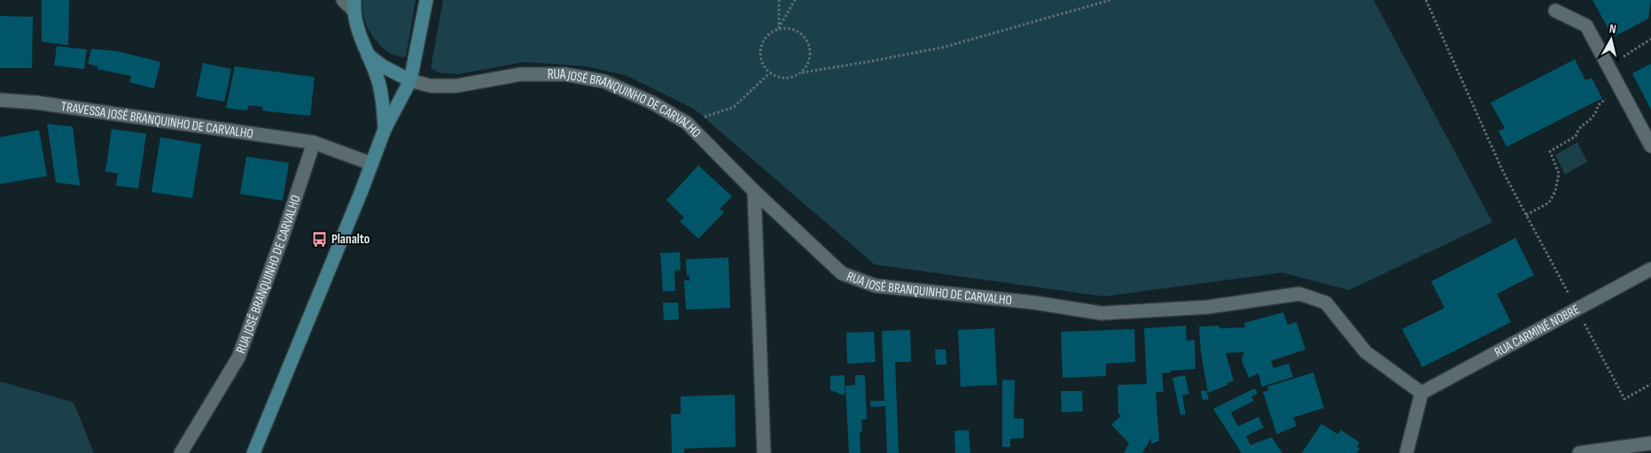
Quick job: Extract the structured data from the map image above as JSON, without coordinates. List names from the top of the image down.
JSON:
{
  "streets": {
    "street": ["RUA JOSÉ BRANQUINHO DE CARVALHO", "TRAVESSA JOSÉ BRANQUINHO DE CARVALHO", "RUA CARMINÉ NOBRE"]
  },
  "crossings": [
    ["RUA JOSÉ BRANQUINHO DE CARVALHO", "TRAVESSA JOSÉ BRANQUINHO DE CARVALHO"],
    ["RUA JOSÉ BRANQUINHO DE CARVALHO", "RUA CARMINÉ NOBRE"]
  ],
  "places": {
    "bus stop": ["Planalto"]
  },
  "north": "top"
}
